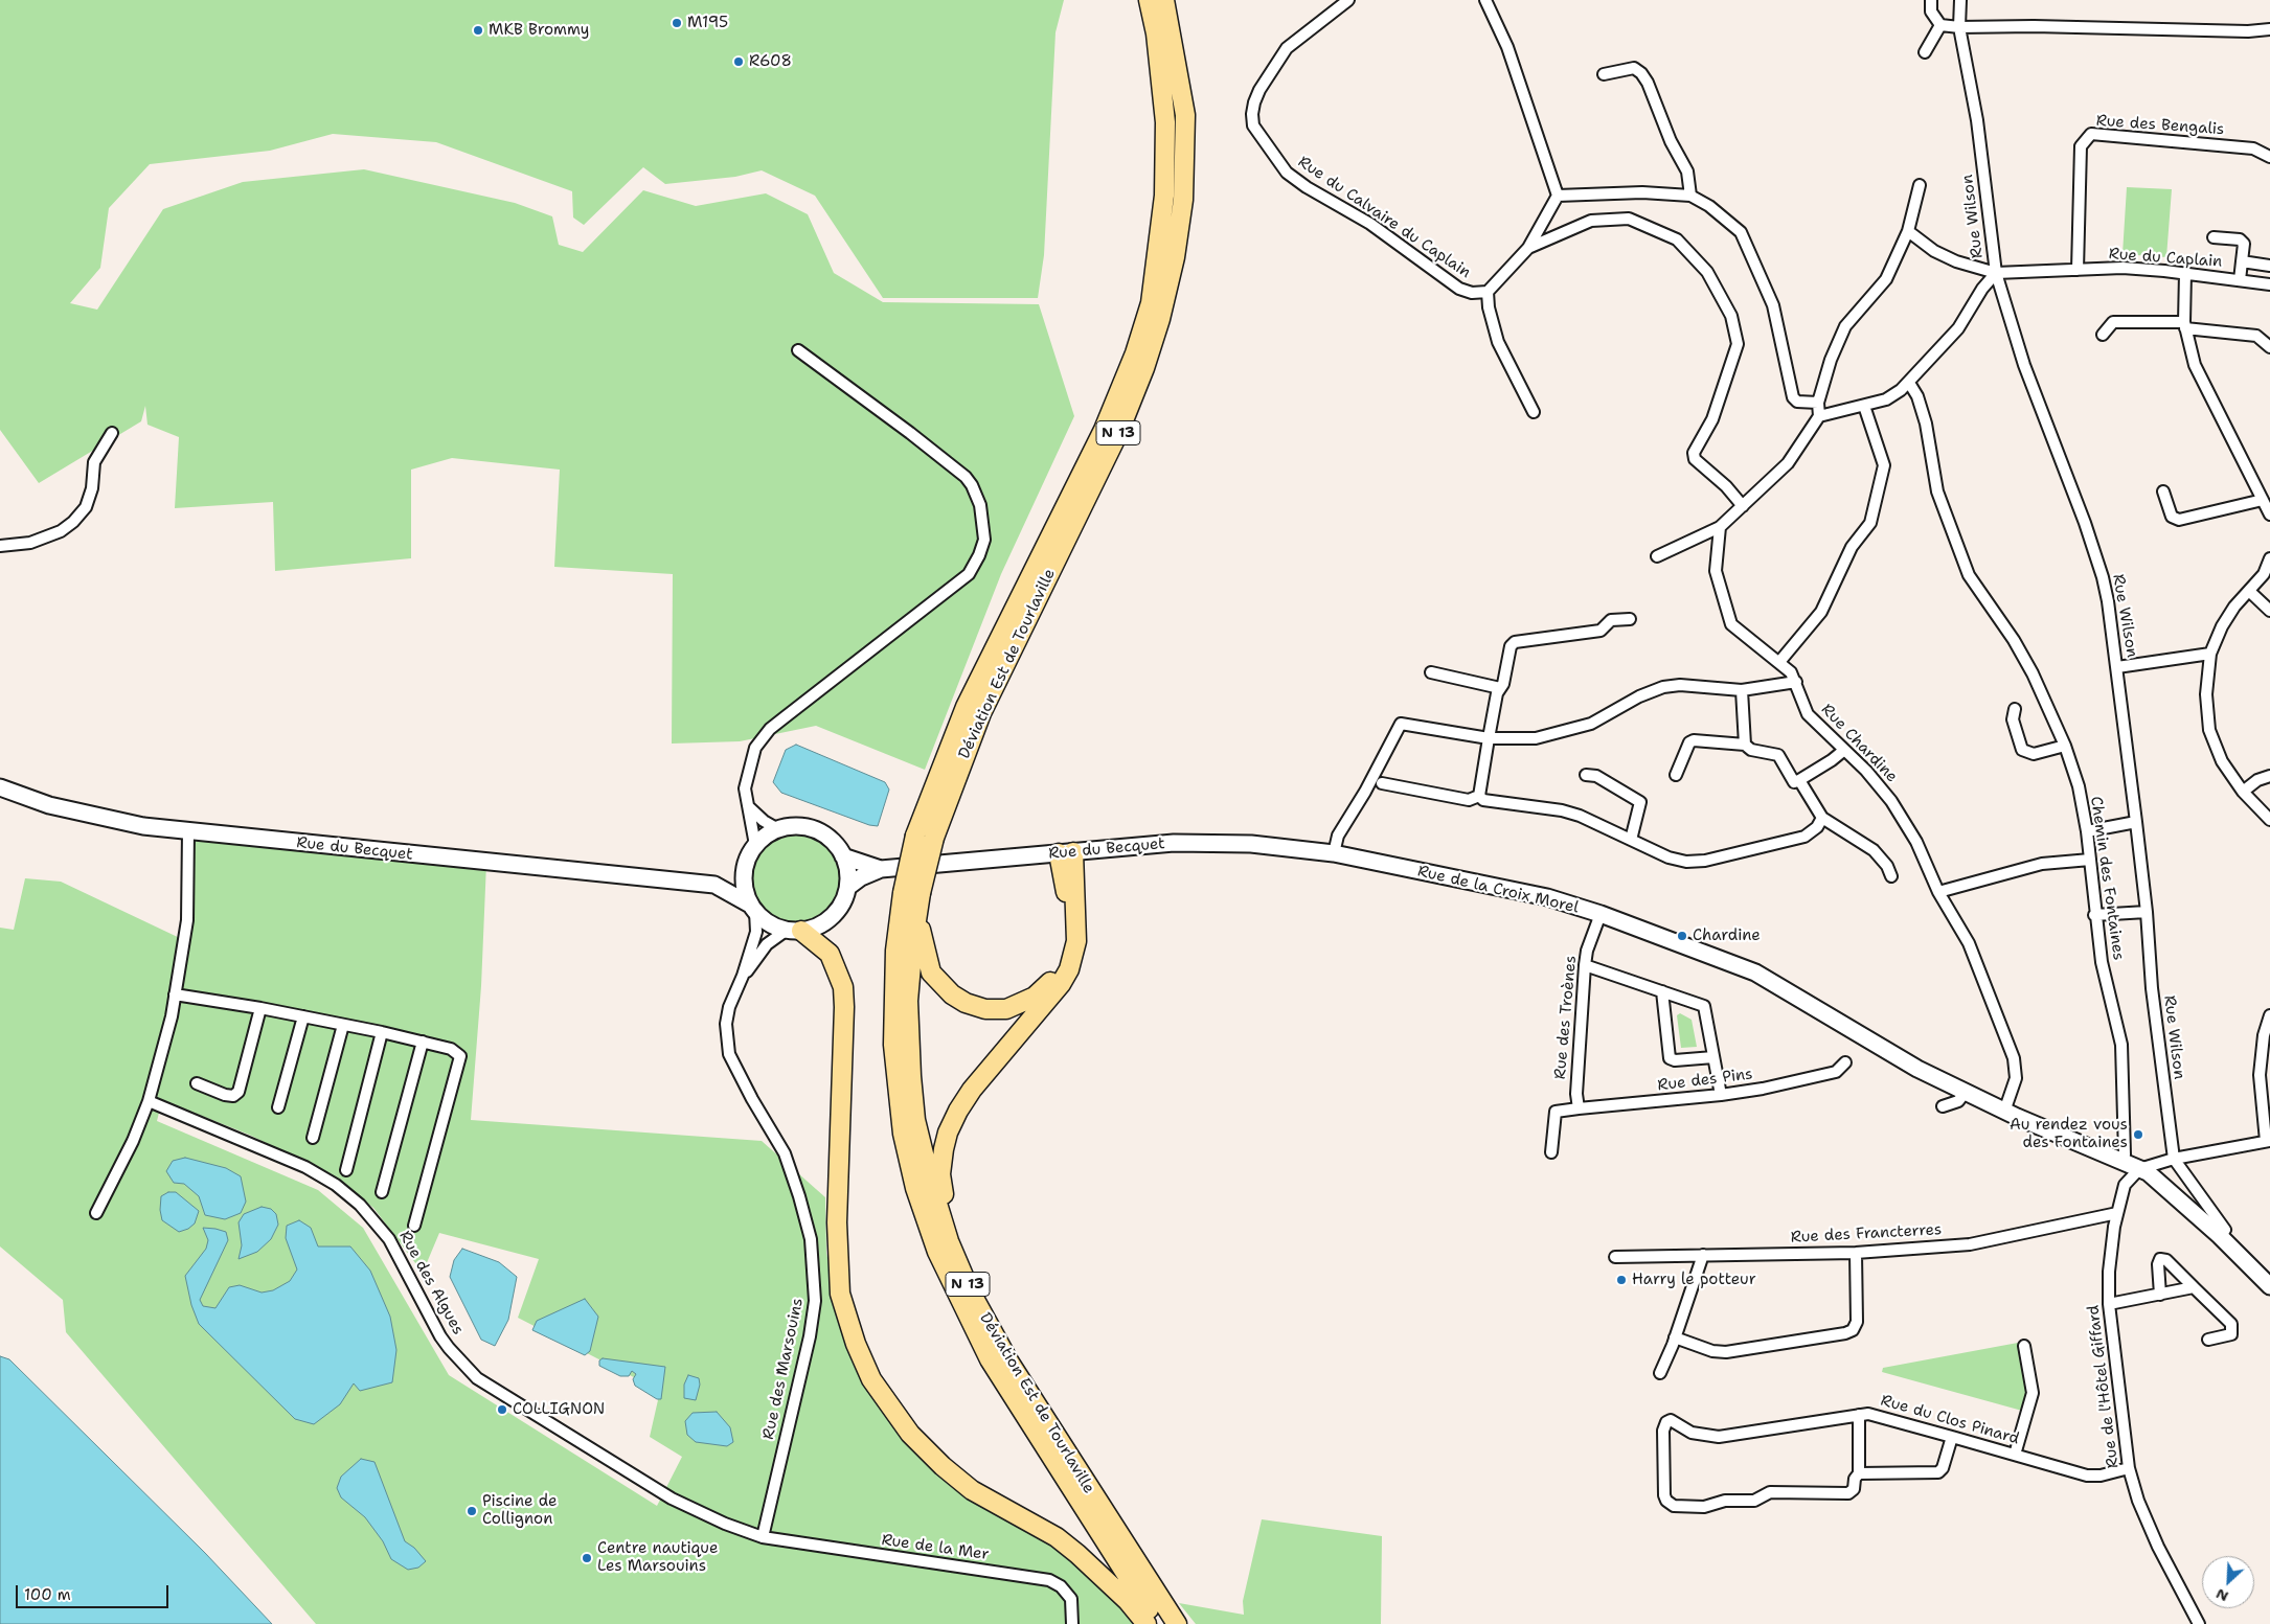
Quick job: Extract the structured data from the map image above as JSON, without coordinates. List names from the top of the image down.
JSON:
{
  "streets": {
    "highway": ["N 13", "Déviation Est de Tourlaville"],
    "main road": ["Rue du Becquet", "Rue de la Croix Morel"],
    "street": [
      "Rue des Bengalis",
      "Rue Wilson",
      "Rue du Calvaire du Caplain",
      "Rue du Caplain",
      "Rue Chardine",
      "Chemin des Fontaines",
      "Rue des Troènes",
      "Rue des Pins",
      "Rue des Francterres",
      "Rue des Algues",
      "Rue des Marsouins",
      "Rue de l'Hôtel Giffard",
      "Rue du Clos Pinard",
      "Rue de la Mer"
    ]
  },
  "crossings": [
    ["Rue des Bengalis", "Rue du Caplain"],
    ["Rue Wilson", "Rue du Caplain"],
    ["Rue Wilson", "Rue de la Croix Morel"],
    ["Rue Chardine", "Rue de la Croix Morel"],
    ["Rue du Becquet", "Rue de la Croix Morel"],
    ["Rue du Becquet", "Rue des Marsouins"],
    ["Chemin des Fontaines", "Rue de la Croix Morel"],
    ["Rue de la Croix Morel", "Rue des Troènes"],
    ["Rue de la Croix Morel", "Rue de l'Hôtel Giffard"],
    ["Rue des Troènes", "Rue des Pins"],
    ["Rue des Francterres", "Rue de l'Hôtel Giffard"],
    ["Rue des Algues", "Rue des Marsouins"],
    ["Rue des Algues", "Rue de la Mer"],
    ["Rue des Marsouins", "Rue de la Mer"],
    ["Rue de l'Hôtel Giffard", "Rue du Clos Pinard"]
  ],
  "places": [
    "M195",
    "MKB Brommy",
    "R608",
    "Chardine",
    "Au rendez vous des Fontaines",
    "Harry le potteur",
    "COLLIGNON",
    "Piscine de Collignon",
    "Centre nautique Les Marsouins"
  ],
  "scale_bar": "100 m",
  "north": "bottom left"
}
